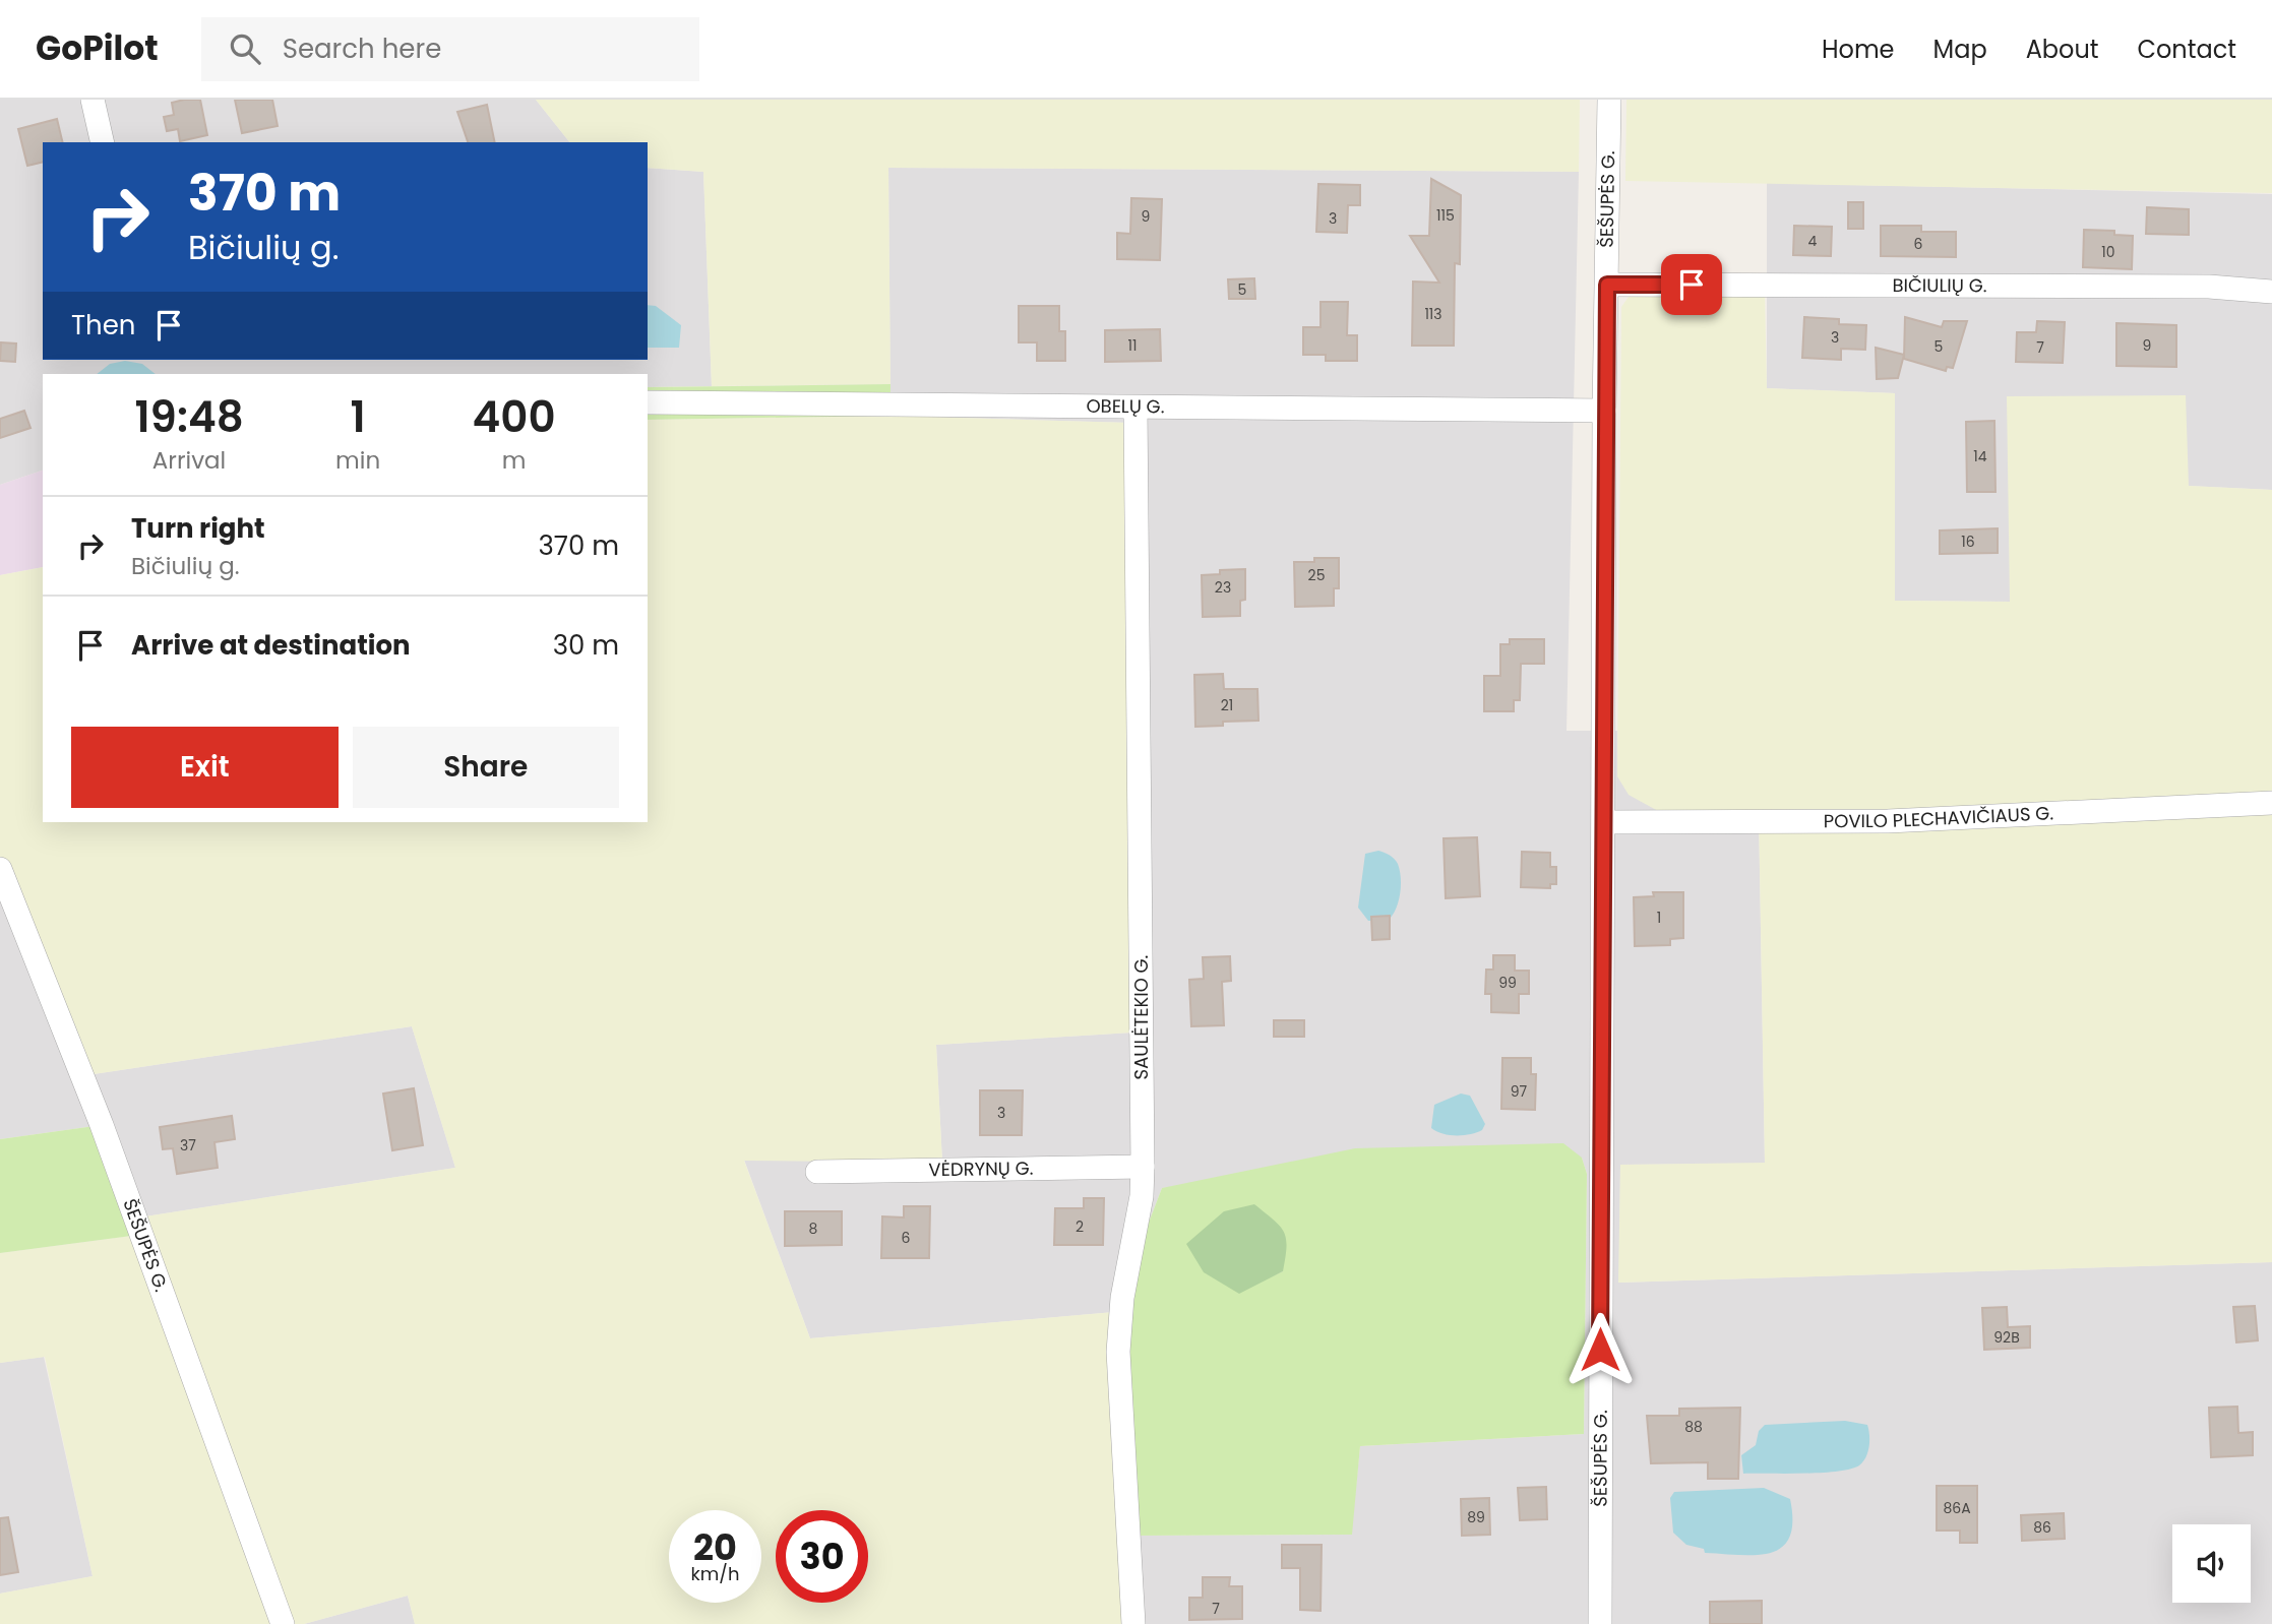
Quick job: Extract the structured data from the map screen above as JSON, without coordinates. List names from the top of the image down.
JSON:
{
  "streets": {
    "street": [
      "ŠEŠUPĖS G.",
      "BIČIULIŲ G.",
      "OBELŲ G.",
      "POVILO PLECHAVIČIAUS G.",
      "SAULĖTEKIO G.",
      "VĖDRYNŲ G."
    ]
  },
  "crossings": [
    ["ŠEŠUPĖS G.", "BIČIULIŲ G."],
    ["ŠEŠUPĖS G.", "OBELŲ G."],
    ["ŠEŠUPĖS G.", "POVILO PLECHAVIČIAUS G."],
    ["OBELŲ G.", "SAULĖTEKIO G."],
    ["SAULĖTEKIO G.", "VĖDRYNŲ G."]
  ],
  "house_numbers": [
    "115",
    "9",
    "3",
    "4",
    "6",
    "10",
    "5",
    "113",
    "3",
    "11",
    "9",
    "5",
    "7",
    "14",
    "16",
    "25",
    "23",
    "21",
    "1",
    "99",
    "97",
    "3",
    "37",
    "2",
    "8",
    "6",
    "92B",
    "88",
    "86A",
    "89",
    "86",
    "7"
  ],
  "page": {
    "header": "GoPilot",
    "search": "Search here",
    "nav": [
      "Home",
      "Map",
      "About",
      "Contact"
    ],
    "turn": ["370 m", "Bičiulių g."],
    "then": "Then",
    "eta": [
      "19:48",
      "Arrival",
      "1",
      "min",
      "400",
      "m"
    ],
    "list": [
      {
        "name": "Turn right",
        "note": "Bičiulių g.",
        "value": "370 m"
      },
      {
        "name": "Arrive at destination",
        "value": "30 m"
      }
    ],
    "buttons": ["Exit", "Share"],
    "speed": "20 km/h",
    "limit": "30"
  }
}
